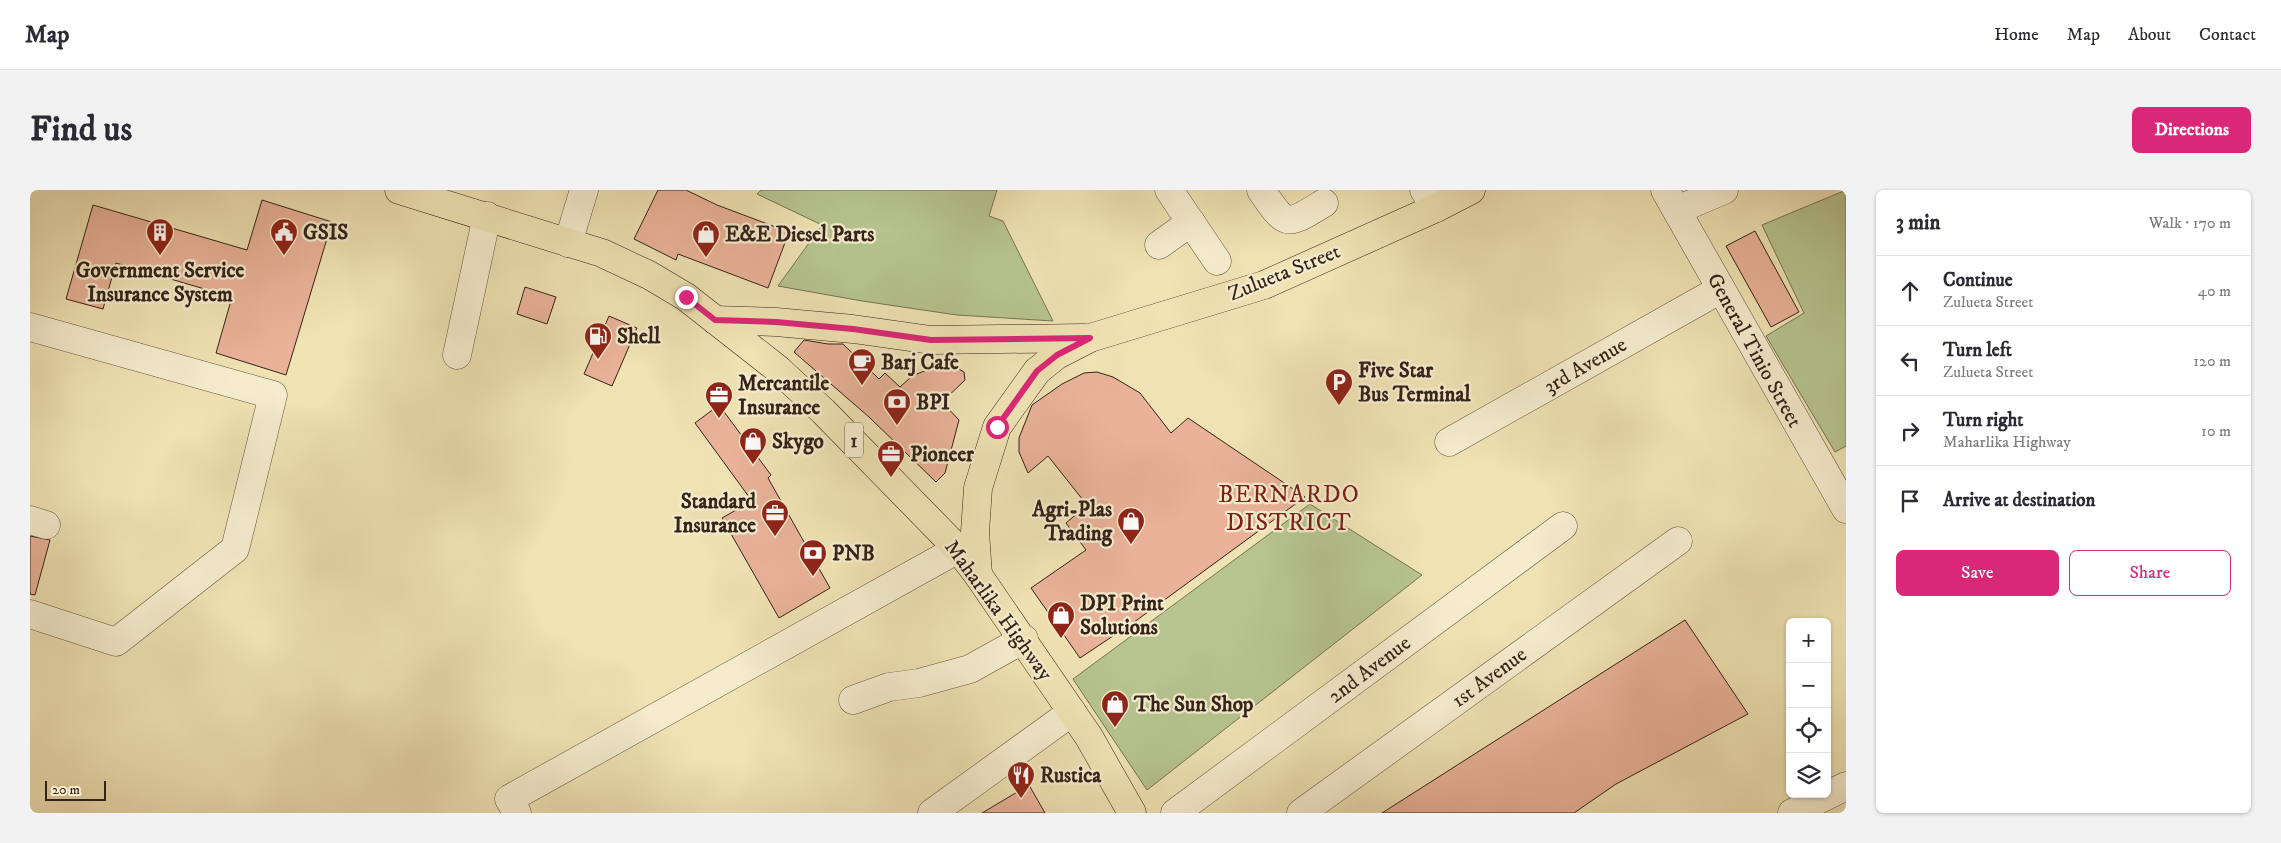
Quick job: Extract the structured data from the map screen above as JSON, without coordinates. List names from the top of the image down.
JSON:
{
  "streets": {
    "main road": ["Zulueta Street", "1", "Maharlika Highway"],
    "street": [
      "General Tinio Street",
      "3rd Avenue",
      "2nd Avenue",
      "1st Avenue"
    ]
  },
  "crossings": [
    ["Zulueta Street", "Maharlika Highway"],
    ["General Tinio Street", "3rd Avenue"]
  ],
  "districts": ["BERNARDO DISTRICT"],
  "places": {
    "building": ["Government Service Insurance System"],
    "public building": ["GSIS"],
    "shop": [
      "E&E Diesel Parts",
      "Skygo",
      "Agri-Plas Trading",
      "DPI Print Solutions",
      "The Sun Shop"
    ],
    "fuel station": ["Shell"],
    "cafe": ["Barj Cafe"],
    "parking": ["Five Star Bus Terminal"],
    "office": ["Mercantile Insurance", "Pioneer", "Standard Insurance"],
    "bank": ["BPI", "PNB"],
    "restaurant": ["Rustica"]
  },
  "scale_bar": "20 m",
  "page": {
    "header": "Map",
    "nav": [
      "Home",
      "Map",
      "About",
      "Contact"
    ],
    "buttons": [
      "Directions",
      ["Save", "Share"]
    ],
    "title": "Find us",
    "heading": ["3 min", "Walk · 170 m"],
    "list": [
      ["Continue", "Zulueta Street", "40 m"],
      ["Turn left", "Zulueta Street", "120 m"],
      ["Turn right", "Maharlika Highway", "10 m"],
      "Arrive at destination"
    ],
    "map_buttons": ["+", "−"],
    "scale": "20 m"
  }
}
